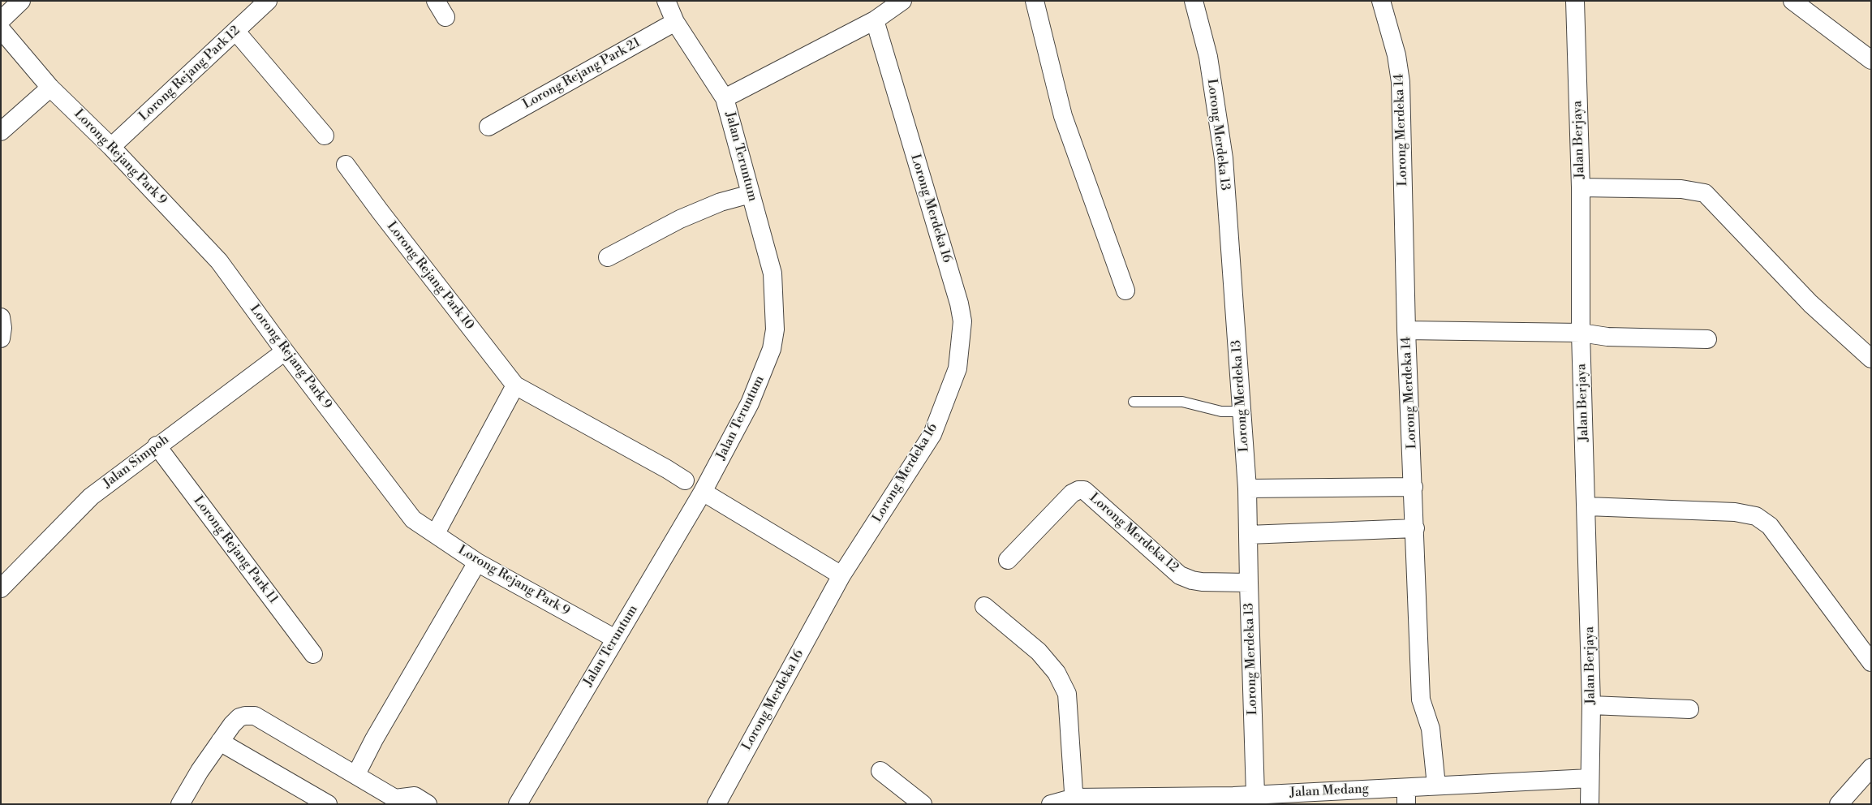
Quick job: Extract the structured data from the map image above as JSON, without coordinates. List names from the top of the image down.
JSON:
{
  "streets": {
    "street": [
      "Lorong Rejang Park 12",
      "Lorong Rejang Park 21",
      "Lorong Merdeka 14",
      "Lorong Merdeka 13",
      "Jalan Berjaya",
      "Jalan Teruntum",
      "Lorong Rejang Park 9",
      "Lorong Merdeka 16",
      "Lorong Rejang Park 10",
      "Jalan Simpoh",
      "Lorong Merdeka 12",
      "Lorong Rejang Park 11",
      "Jalan Medang"
    ]
  },
  "crossings": [
    ["Lorong Rejang Park 12", "Lorong Rejang Park 9"],
    ["Lorong Rejang Park 21", "Jalan Teruntum"],
    ["Lorong Merdeka 14", "Jalan Medang"],
    ["Lorong Merdeka 13", "Lorong Merdeka 12"],
    ["Lorong Merdeka 13", "Jalan Medang"],
    ["Jalan Berjaya", "Jalan Medang"],
    ["Jalan Teruntum", "Lorong Rejang Park 9"],
    ["Lorong Rejang Park 9", "Jalan Simpoh"],
    ["Jalan Simpoh", "Lorong Rejang Park 11"]
  ]
}
